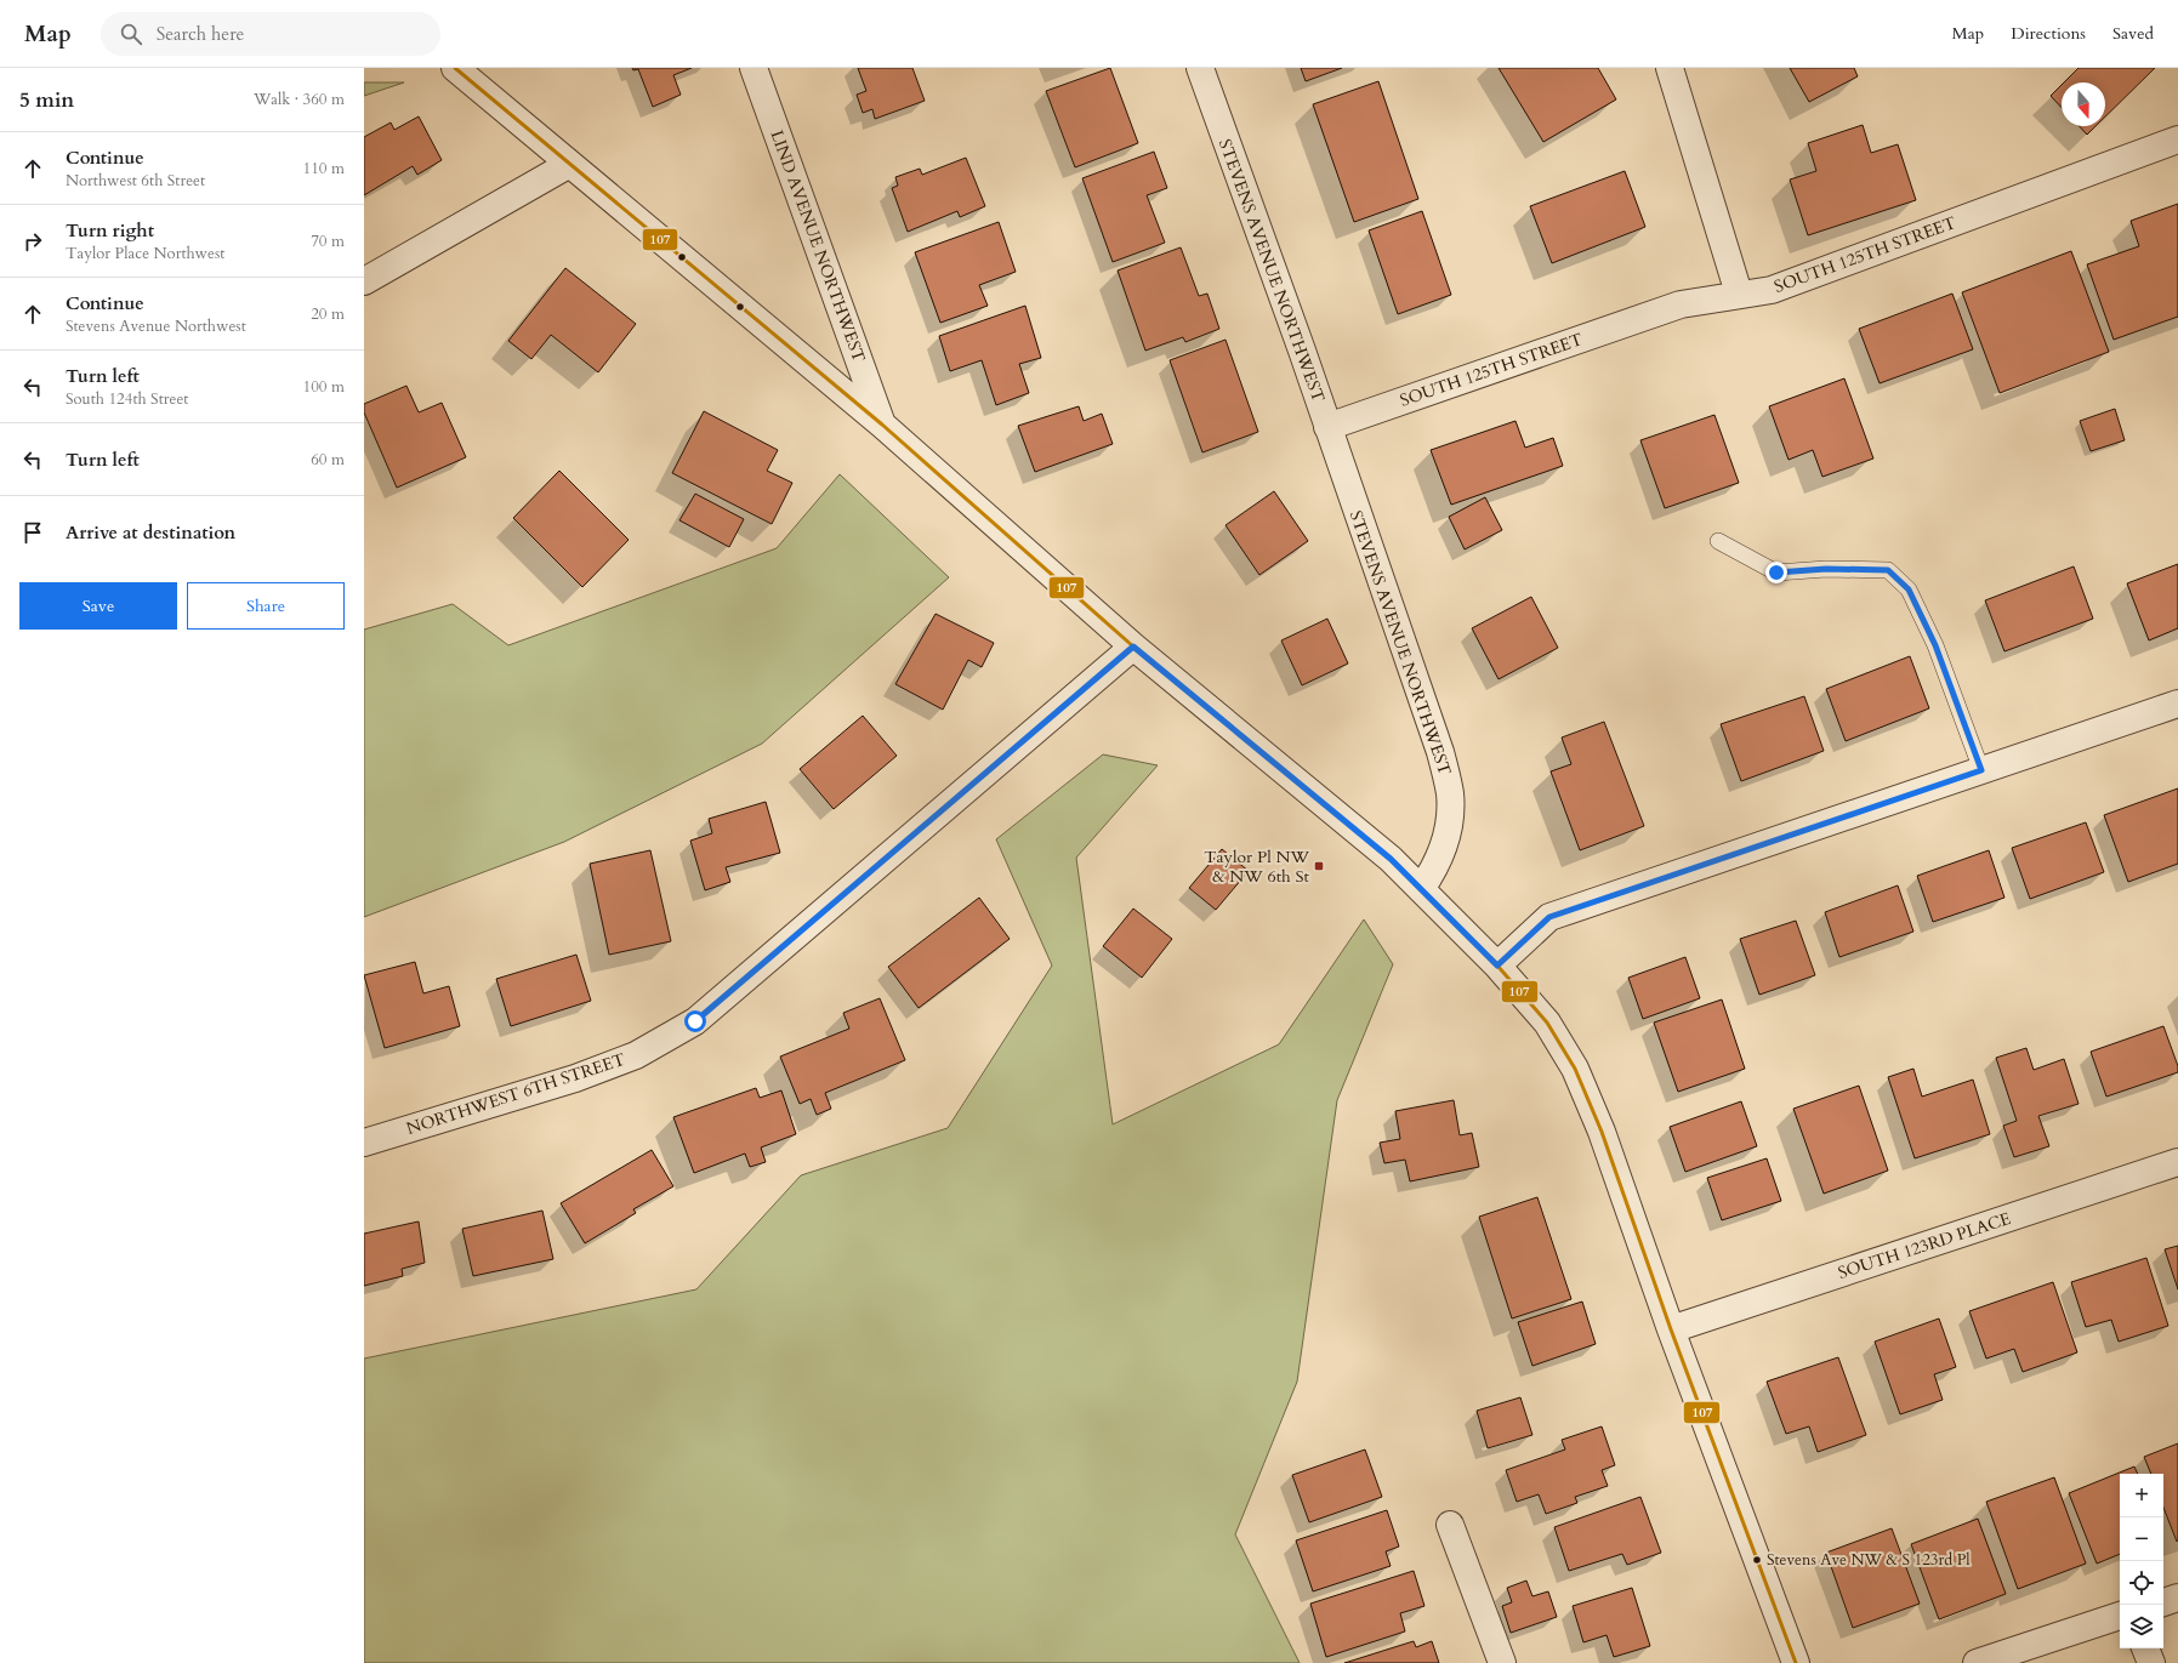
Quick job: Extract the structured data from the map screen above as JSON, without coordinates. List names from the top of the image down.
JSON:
{
  "streets": {
    "street": [
      "LIND AVENUE NORTHWEST",
      "SOUTH 125TH STREET",
      "STEVENS AVENUE NORTHWEST",
      "NORTHWEST 6TH STREET",
      "SOUTH 123RD PLACE"
    ]
  },
  "crossings": [
    ["SOUTH 125TH STREET", "STEVENS AVENUE NORTHWEST"]
  ],
  "places": {
    "transit": ["Taylor Pl NW & NW 6th St"],
    "other": ["Stevens Ave NW & S 123rd Pl"]
  },
  "lines": ["transit line 107"],
  "north": "bottom",
  "page": {
    "header": "Map",
    "search": "Search here",
    "nav": ["Map", "Directions", "Saved"],
    "heading": ["5 min", "Walk · 360 m"],
    "list": [
      ["Continue", "Northwest 6th Street", "110 m"],
      ["Turn right", "Taylor Place Northwest", "70 m"],
      ["Continue", "Stevens Avenue Northwest", "20 m"],
      ["Turn left", "South 124th Street", "100 m"],
      ["Turn left", "60 m"],
      "Arrive at destination"
    ],
    "buttons": ["Save", "Share"],
    "map_buttons": ["+", "−"]
  }
}
